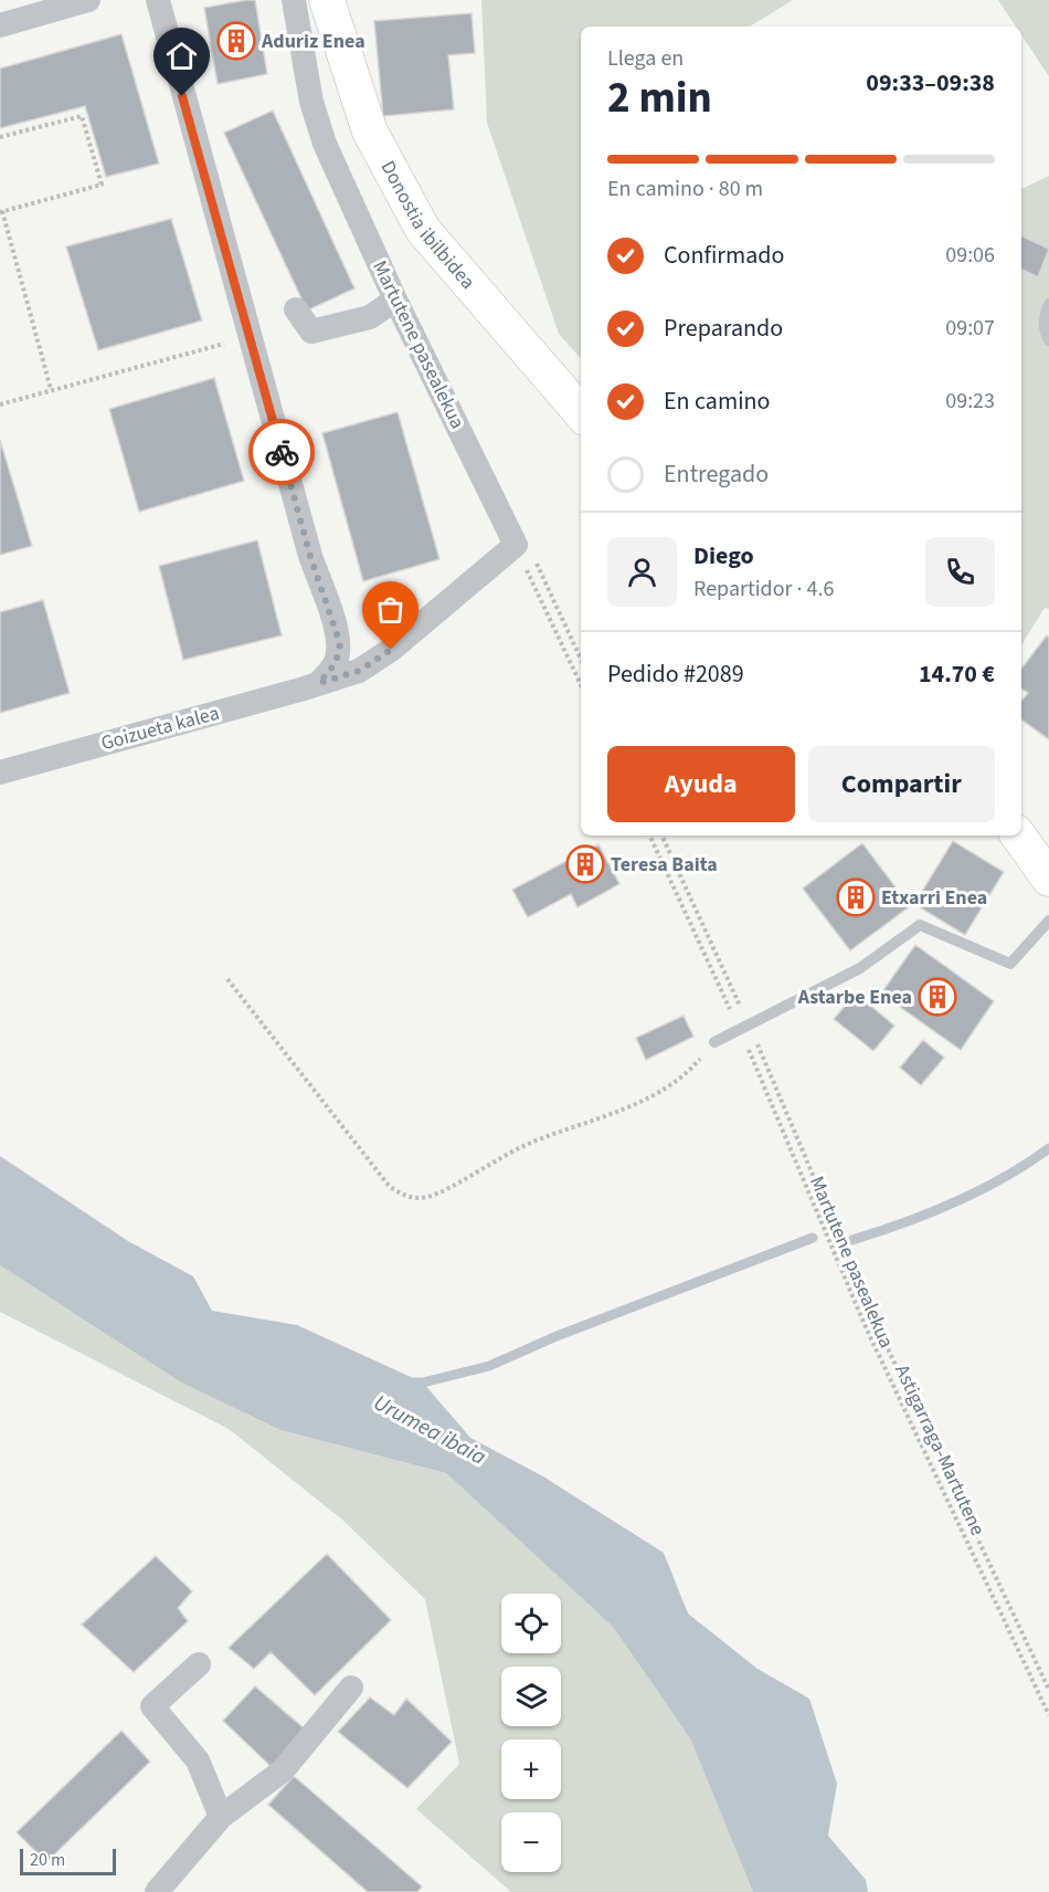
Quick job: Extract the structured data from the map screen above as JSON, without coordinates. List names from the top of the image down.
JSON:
{
  "streets": {
    "main road": ["Donostia ibilbidea"],
    "street": ["Martutene pasealekua", "Goizueta kalea"],
    "path": ["Astigarraga-Martutene"]
  },
  "crossings": [
    ["Martutene pasealekua", "Goizueta kalea"],
    ["Martutene pasealekua", "Astigarraga-Martutene"]
  ],
  "water": ["Urumea ibaia"],
  "places": {
    "building": [
      "Aduriz Enea",
      "Teresa Baita",
      "Etxarri Enea",
      "Astarbe Enea"
    ]
  },
  "scale_bar": "20 m",
  "page": {
    "heading": ["2 min", "Llega en", "09:33–09:38"],
    "panel": [
      "Diego",
      "Repartidor · 4.6",
      "Pedido #2089",
      "14.70 €"
    ],
    "bar": "En camino · 80 m",
    "list": [
      ["Confirmado", "09:06"],
      ["Preparando", "09:07"],
      ["En camino", "09:23"],
      "Entregado"
    ],
    "buttons": ["Ayuda", "Compartir"],
    "map_buttons": ["+", "−"],
    "scale": "20 m"
  }
}
